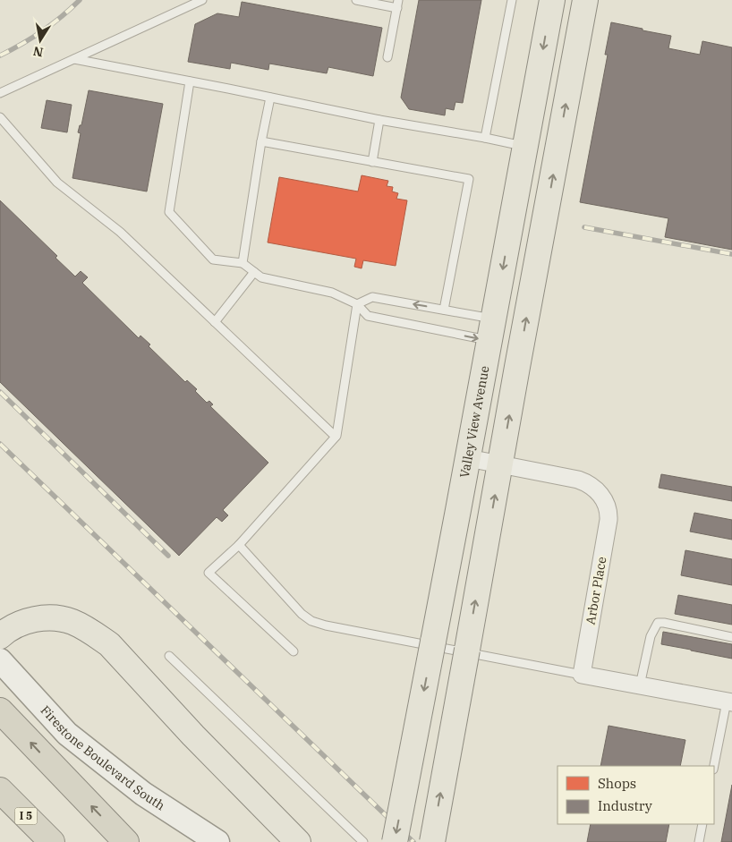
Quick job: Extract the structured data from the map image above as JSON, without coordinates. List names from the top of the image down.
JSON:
{
  "streets": {
    "highway": ["I 5"],
    "main road": ["Valley View Avenue"],
    "street": ["Arbor Place", "Firestone Boulevard South"]
  },
  "crossings": [
    ["Valley View Avenue", "Arbor Place"]
  ],
  "legend": ["Shops", "Industry"],
  "north": "bottom"
}
